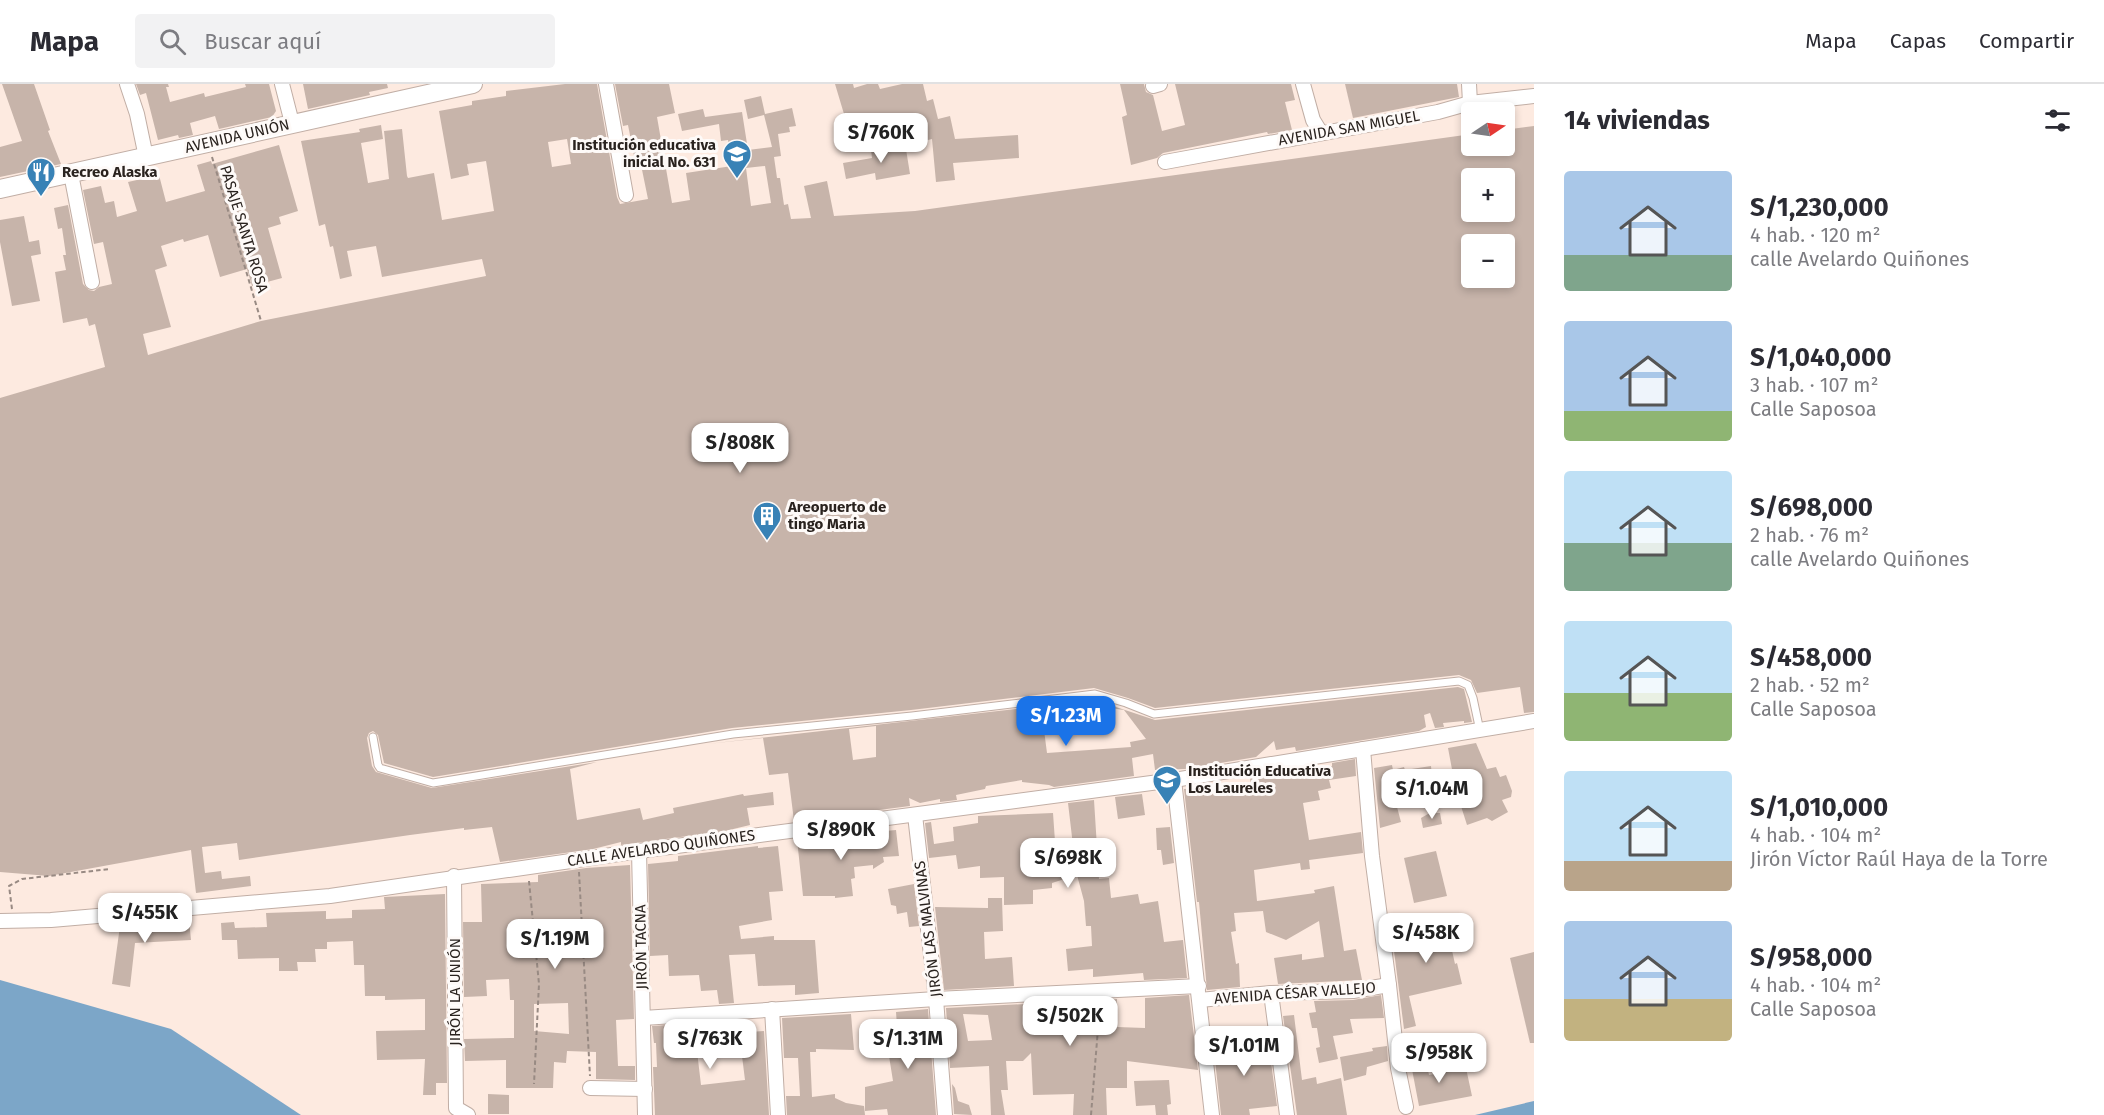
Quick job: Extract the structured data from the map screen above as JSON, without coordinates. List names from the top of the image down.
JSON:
{
  "streets": {
    "main road": ["AVENIDA UNIÓN"],
    "street": [
      "AVENIDA SAN MIGUEL",
      "CALLE AVELARDO QUIÑONES",
      "JIRÓN LAS MALVINAS",
      "JIRÓN TACNA",
      "JIRÓN LA UNIÓN",
      "AVENIDA CÉSAR VALLEJO"
    ],
    "path": ["PASAJE SANTA ROSA"]
  },
  "crossings": [
    ["AVENIDA UNIÓN", "PASAJE SANTA ROSA"],
    ["CALLE AVELARDO QUIÑONES", "JIRÓN LAS MALVINAS"],
    ["CALLE AVELARDO QUIÑONES", "JIRÓN TACNA"],
    ["CALLE AVELARDO QUIÑONES", "JIRÓN LA UNIÓN"],
    ["JIRÓN LAS MALVINAS", "AVENIDA CÉSAR VALLEJO"],
    ["JIRÓN TACNA", "AVENIDA CÉSAR VALLEJO"]
  ],
  "places": {
    "school or university": ["Institución educativa inicial No. 631", "Institución Educativa Los Laureles"],
    "restaurant": ["Recreo Alaska"],
    "building": ["Areopuerto de tingo Maria"]
  },
  "north": "right",
  "page": {
    "header": "Mapa",
    "search": "Buscar aquí",
    "nav": ["Mapa", "Capas", "Compartir"],
    "heading": "14 viviendas",
    "map_buttons": ["+", "−"],
    "price": [
      "S/760K",
      "S/808K",
      "S/1.23M",
      "S/1.04M",
      "S/890K",
      "S/698K",
      "S/455K",
      "S/458K",
      "S/1.19M",
      "S/502K",
      "S/763K",
      "S/1.31M",
      "S/1.01M",
      "S/958K"
    ],
    "list": [
      {
        "name": "S/1,230,000",
        "note": "4 hab. · 120 m² · calle Avelardo Quiñones"
      },
      {
        "name": "S/1,040,000",
        "note": "3 hab. · 107 m² · Calle Saposoa"
      },
      {
        "name": "S/698,000",
        "note": "2 hab. · 76 m² · calle Avelardo Quiñones"
      },
      {
        "name": "S/458,000",
        "note": "2 hab. · 52 m² · Calle Saposoa"
      },
      {
        "name": "S/1,010,000",
        "note": "4 hab. · 104 m² · Jirón Víctor Raúl Haya de la Torre"
      },
      {
        "name": "S/958,000",
        "note": "4 hab. · 104 m² · Calle Saposoa"
      }
    ]
  }
}
